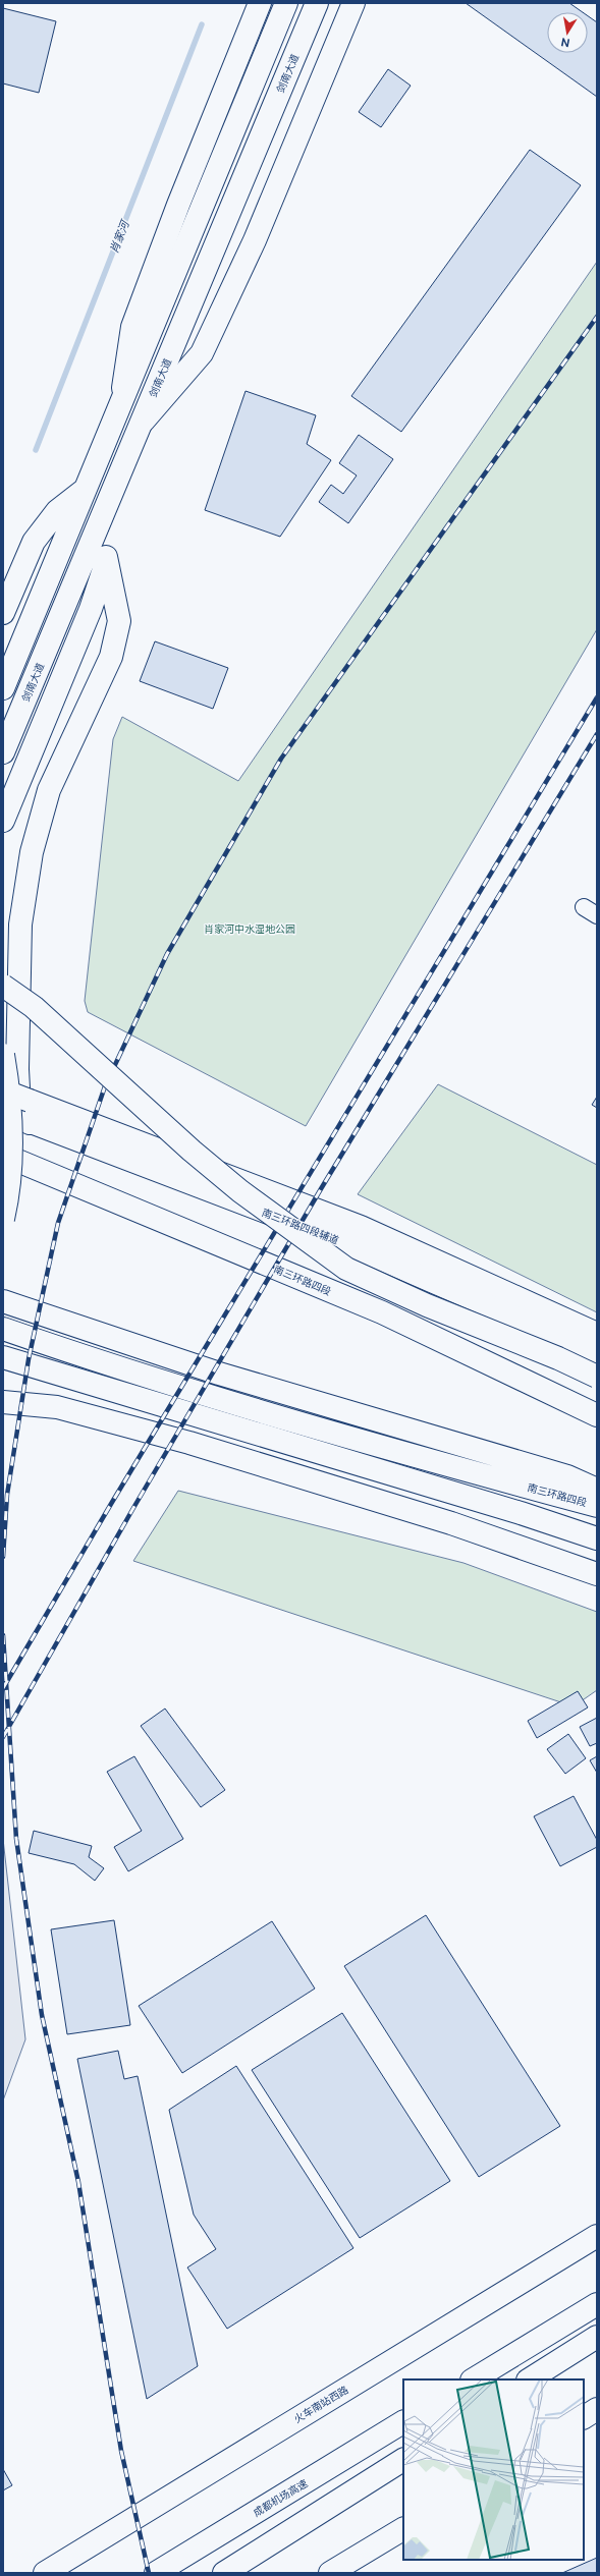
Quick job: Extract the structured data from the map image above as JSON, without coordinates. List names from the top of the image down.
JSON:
{
  "streets": {
    "main road": [
      "剑南大道",
      "南三环路四段辅道",
      "南三环路四段",
      "火车南站西路",
      "成都机场高速"
    ]
  },
  "water": ["肖家河"],
  "parks": ["肖家河中水湿地公园"],
  "north": "bottom"
}
